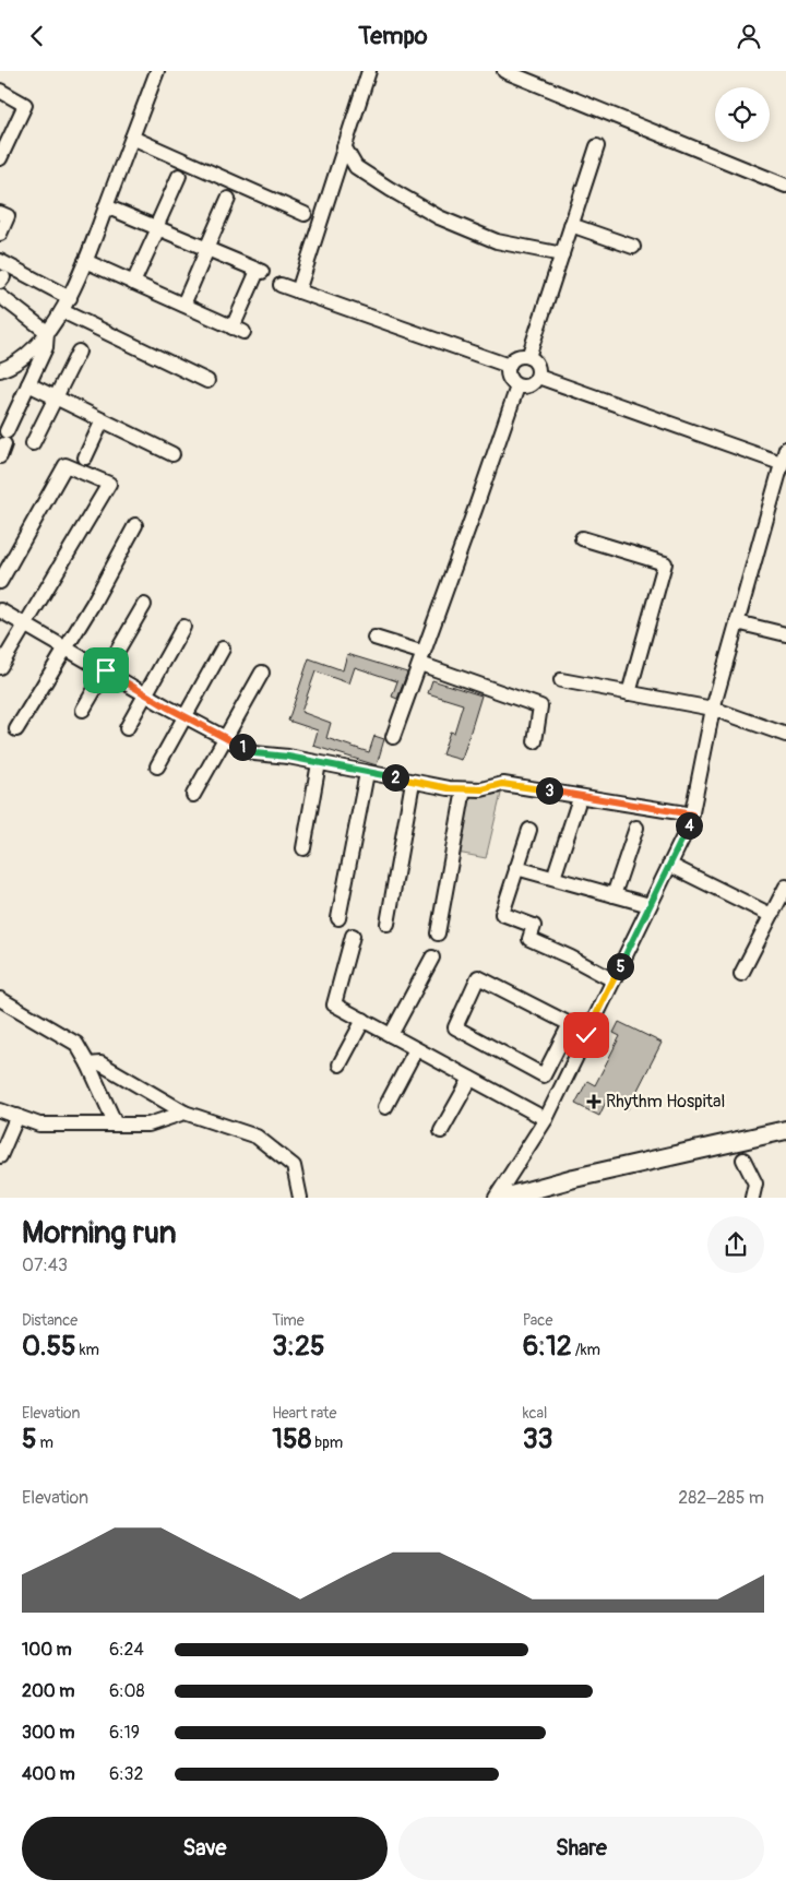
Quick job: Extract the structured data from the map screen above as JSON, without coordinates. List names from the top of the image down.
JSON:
{
  "places": {
    "health": ["Rhythm Hospital"]
  },
  "page": {
    "header": "Tempo",
    "pins": [
      "1",
      "2",
      "3",
      "4",
      "5"
    ],
    "heading": ["Morning run", "07:43"],
    "stats": [
      ["Distance", "0.55 km"],
      ["Time", "3:25"],
      ["Pace", "6:12 /km"],
      ["Elevation", "5 m"],
      ["Heart rate", "158 bpm"],
      ["kcal", "33"]
    ],
    "chart": ["Elevation", "282–285 m"],
    "list": [
      {
        "name": "100 m",
        "note": "6:24"
      },
      {
        "name": "200 m",
        "note": "6:08"
      },
      {
        "name": "300 m",
        "note": "6:19"
      },
      {
        "name": "400 m",
        "note": "6:32"
      }
    ],
    "buttons": ["Save", "Share"]
  }
}
